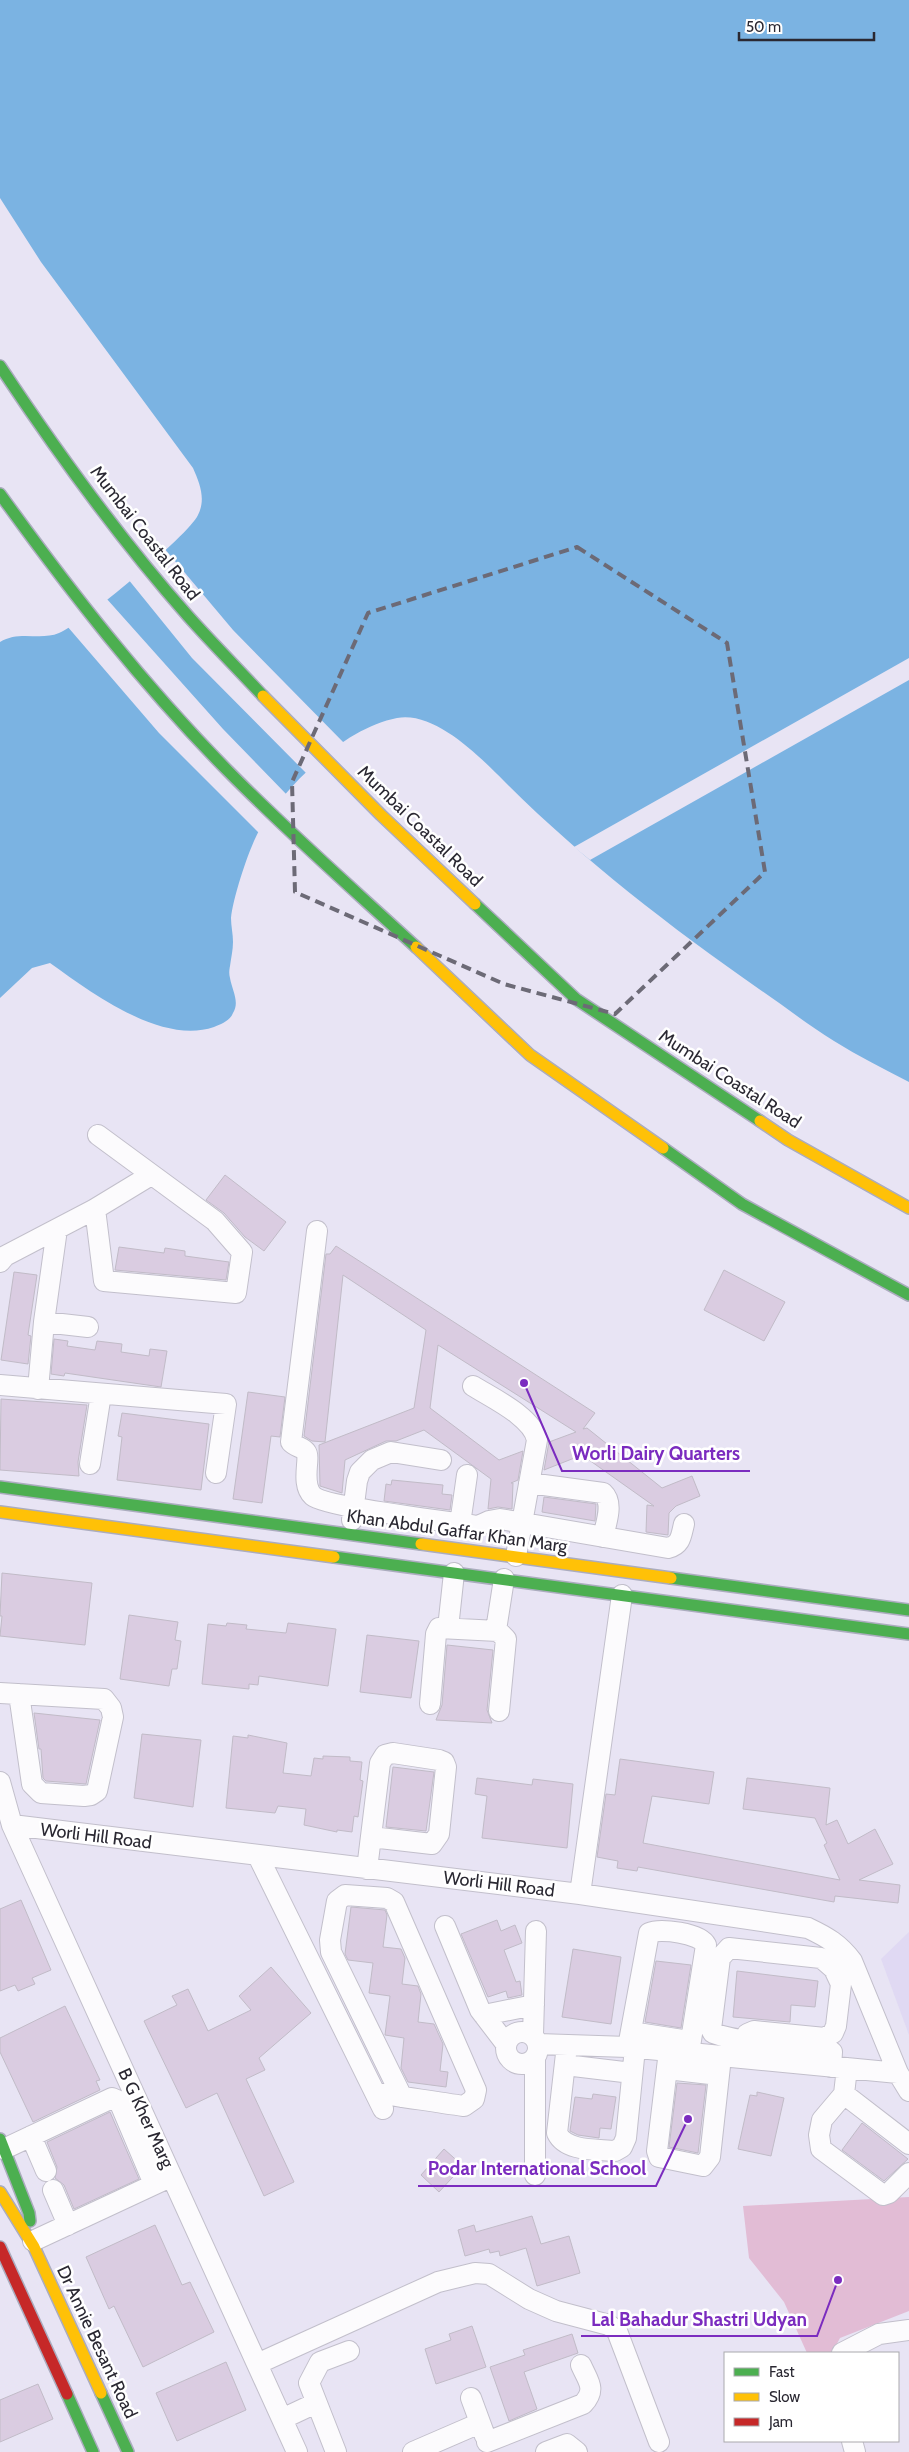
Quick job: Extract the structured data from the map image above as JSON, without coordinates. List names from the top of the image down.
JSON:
{
  "streets": {
    "main road": ["Mumbai Coastal Road", "Khan Abdul Gaffar Khan Marg", "Dr Annie Besant Road"],
    "street": ["Worli Hill Road", "B G Kher Marg"]
  },
  "crossings": [
    ["Worli Hill Road", "B G Kher Marg"]
  ],
  "places": ["Worli Dairy Quarters", "Podar International School", "Lal Bahadur Shastri Udyan"],
  "legend": ["Fast", "Slow", "Jam"],
  "scale_bar": "50 m"
}
